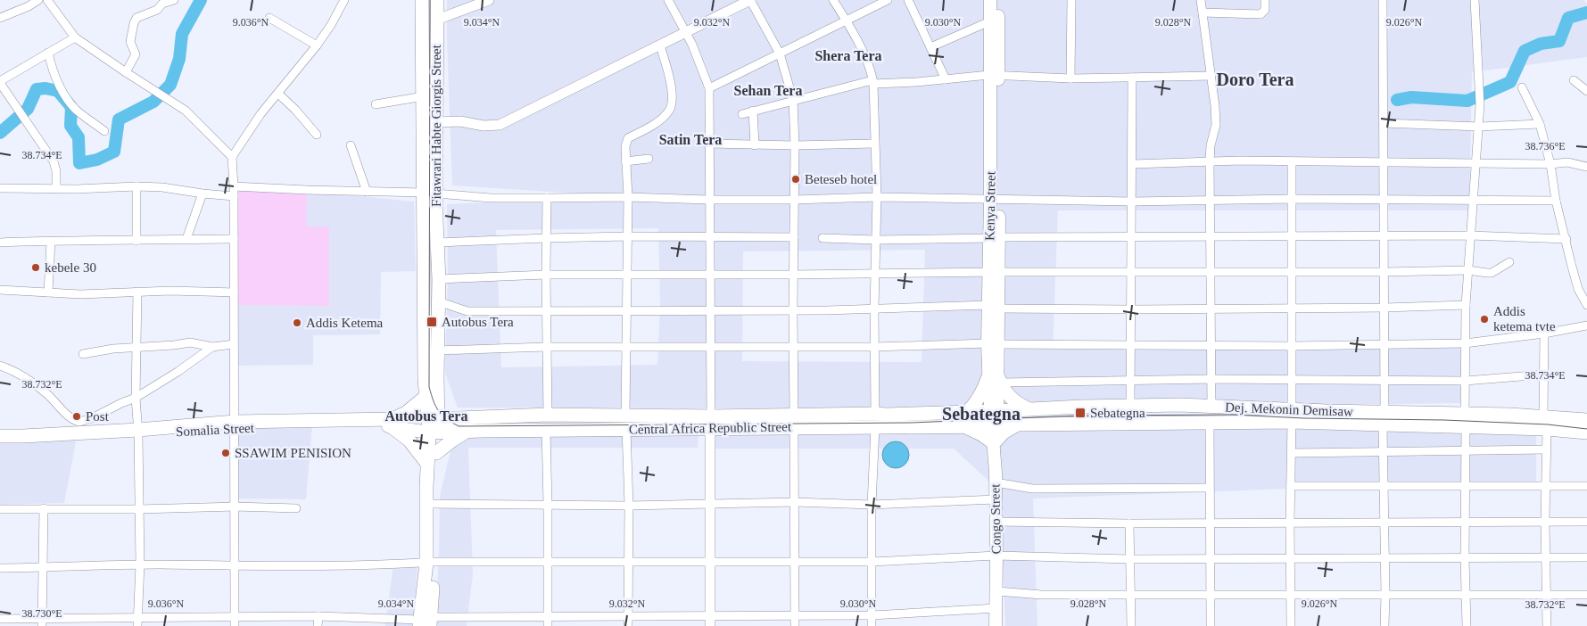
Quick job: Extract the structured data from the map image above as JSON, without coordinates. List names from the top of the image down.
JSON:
{
  "streets": {
    "main road": [
      "Fitawrari Habte Giorgis Street",
      "Kenya Street",
      "Dej. Mekonin Demisaw",
      "Central Africa Republic Street",
      "Somalia Street",
      "Congo Street"
    ]
  },
  "crossings": [
    ["Fitawrari Habte Giorgis Street", "Central Africa Republic Street"],
    ["Fitawrari Habte Giorgis Street", "Somalia Street"],
    ["Kenya Street", "Congo Street"],
    ["Dej. Mekonin Demisaw", "Central Africa Republic Street"],
    ["Dej. Mekonin Demisaw", "Congo Street"],
    ["Central Africa Republic Street", "Somalia Street"],
    ["Central Africa Republic Street", "Congo Street"]
  ],
  "districts": [
    "Shera Tera",
    "Doro Tera",
    "Sehan Tera",
    "Satin Tera",
    "Sebategna",
    "Autobus Tera"
  ],
  "places": {
    "other": [
      "Beteseb hotel",
      "kebele 30",
      "Addis ketema tvte",
      "Addis Ketema",
      "Post",
      "SSAWIM PENISION"
    ],
    "transit": ["Autobus Tera", "Sebategna"]
  },
  "coordinates": [
    "9.036°N",
    "9.034°N",
    "9.032°N",
    "9.030°N",
    "9.028°N",
    "9.026°N",
    "38.736°E",
    "38.734°E",
    "38.732°E",
    "38.730°E"
  ]
}
